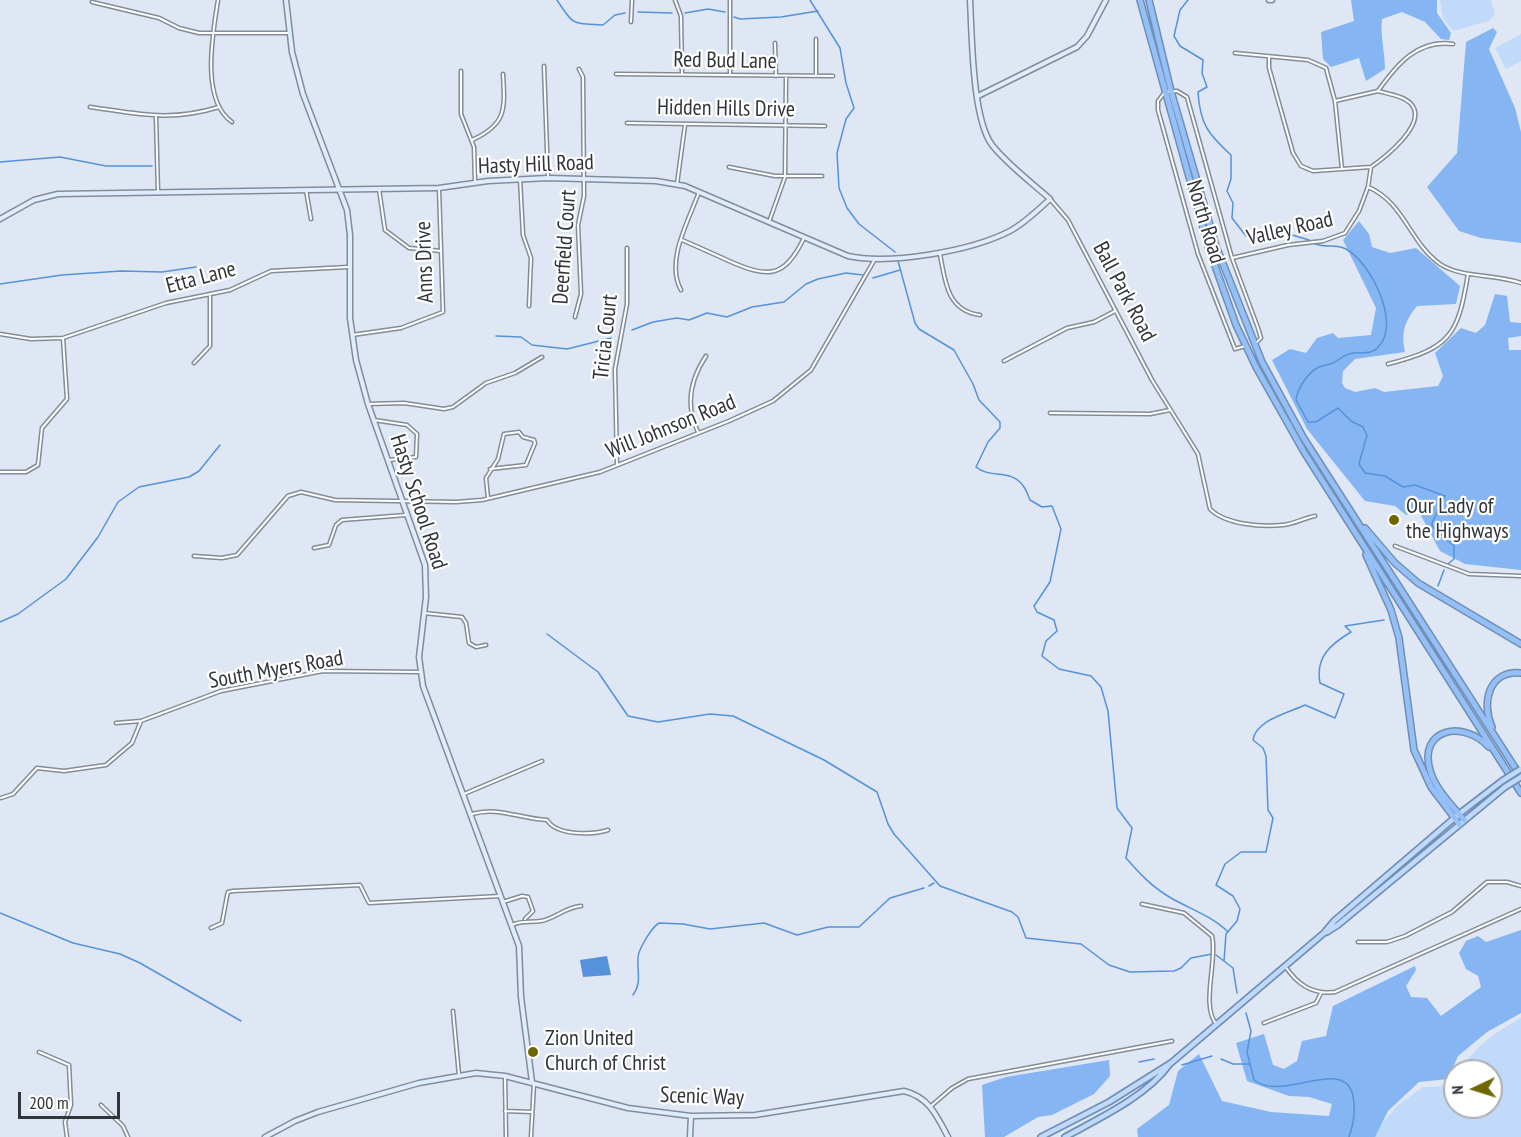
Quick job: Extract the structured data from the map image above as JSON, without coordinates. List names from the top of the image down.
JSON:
{
  "streets": {
    "street": [
      "Red Bud Lane",
      "Hidden Hills Drive",
      "Hasty Hill Road",
      "North Road",
      "Valley Road",
      "Deerfield Court",
      "Anns Drive",
      "Etta Lane",
      "Ball Park Road",
      "Tricia Court",
      "Will Johnson Road",
      "Hasty School Road",
      "South Myers Road",
      "Scenic Way"
    ]
  },
  "crossings": [
    ["Hasty Hill Road", "Deerfield Court"],
    ["Hasty Hill Road", "Anns Drive"],
    ["Hasty Hill Road", "Ball Park Road"],
    ["Hasty Hill Road", "Will Johnson Road"],
    ["Hasty Hill Road", "Hasty School Road"],
    ["Anns Drive", "Hasty School Road"],
    ["Etta Lane", "Hasty School Road"],
    ["Tricia Court", "Will Johnson Road"],
    ["Will Johnson Road", "Hasty School Road"],
    ["Hasty School Road", "South Myers Road"],
    ["Hasty School Road", "Scenic Way"]
  ],
  "places": ["Our Lady of the Highways", "Zion United Church of Christ"],
  "scale_bar": "200 m",
  "north": "left"
}
